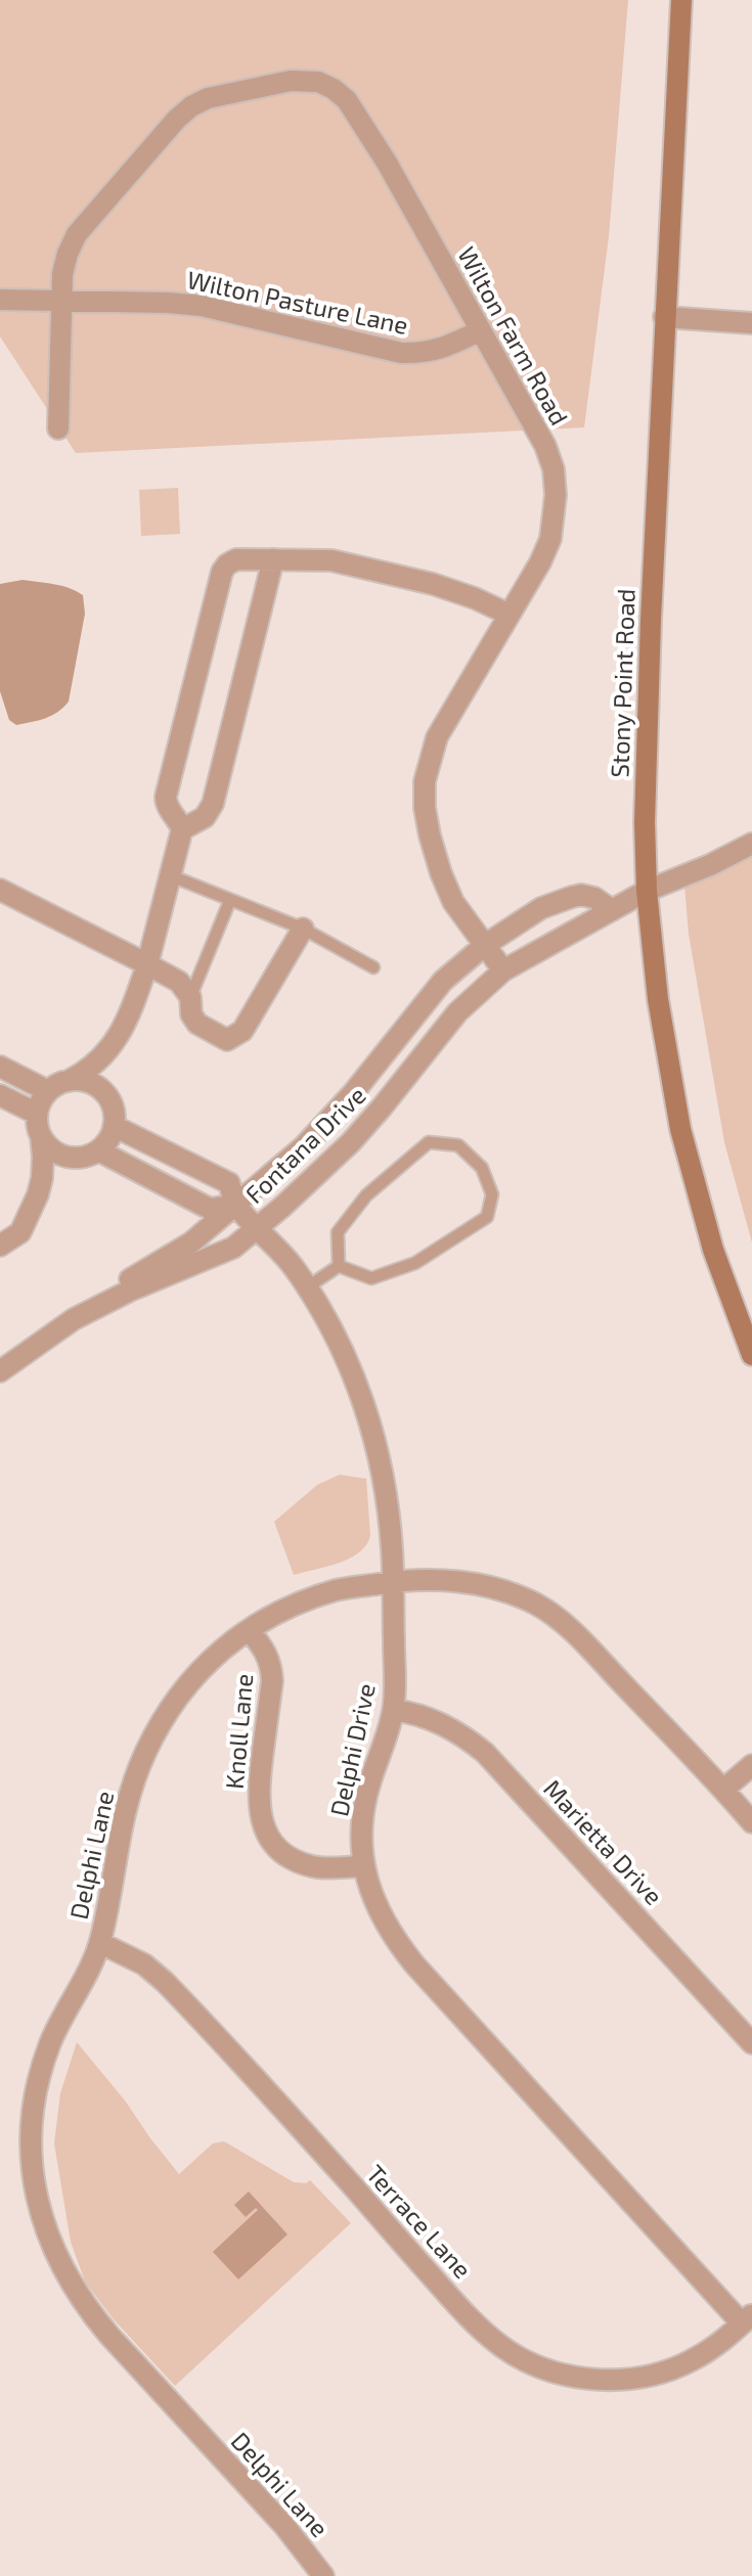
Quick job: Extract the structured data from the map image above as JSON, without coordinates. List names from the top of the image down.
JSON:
{
  "streets": {
    "main road": ["Stony Point Road"],
    "street": [
      "Wilton Pasture Lane",
      "Wilton Farm Road",
      "Fontana Drive",
      "Knoll Lane",
      "Delphi Drive",
      "Marietta Drive",
      "Delphi Lane",
      "Terrace Lane"
    ]
  },
  "crossings": [
    ["Wilton Pasture Lane", "Wilton Farm Road"],
    ["Wilton Farm Road", "Fontana Drive"],
    ["Stony Point Road", "Fontana Drive"],
    ["Fontana Drive", "Delphi Drive"],
    ["Knoll Lane", "Delphi Drive"],
    ["Knoll Lane", "Delphi Lane"],
    ["Delphi Drive", "Marietta Drive"],
    ["Delphi Drive", "Delphi Lane"],
    ["Delphi Drive", "Terrace Lane"],
    ["Delphi Lane", "Terrace Lane"]
  ]
}
